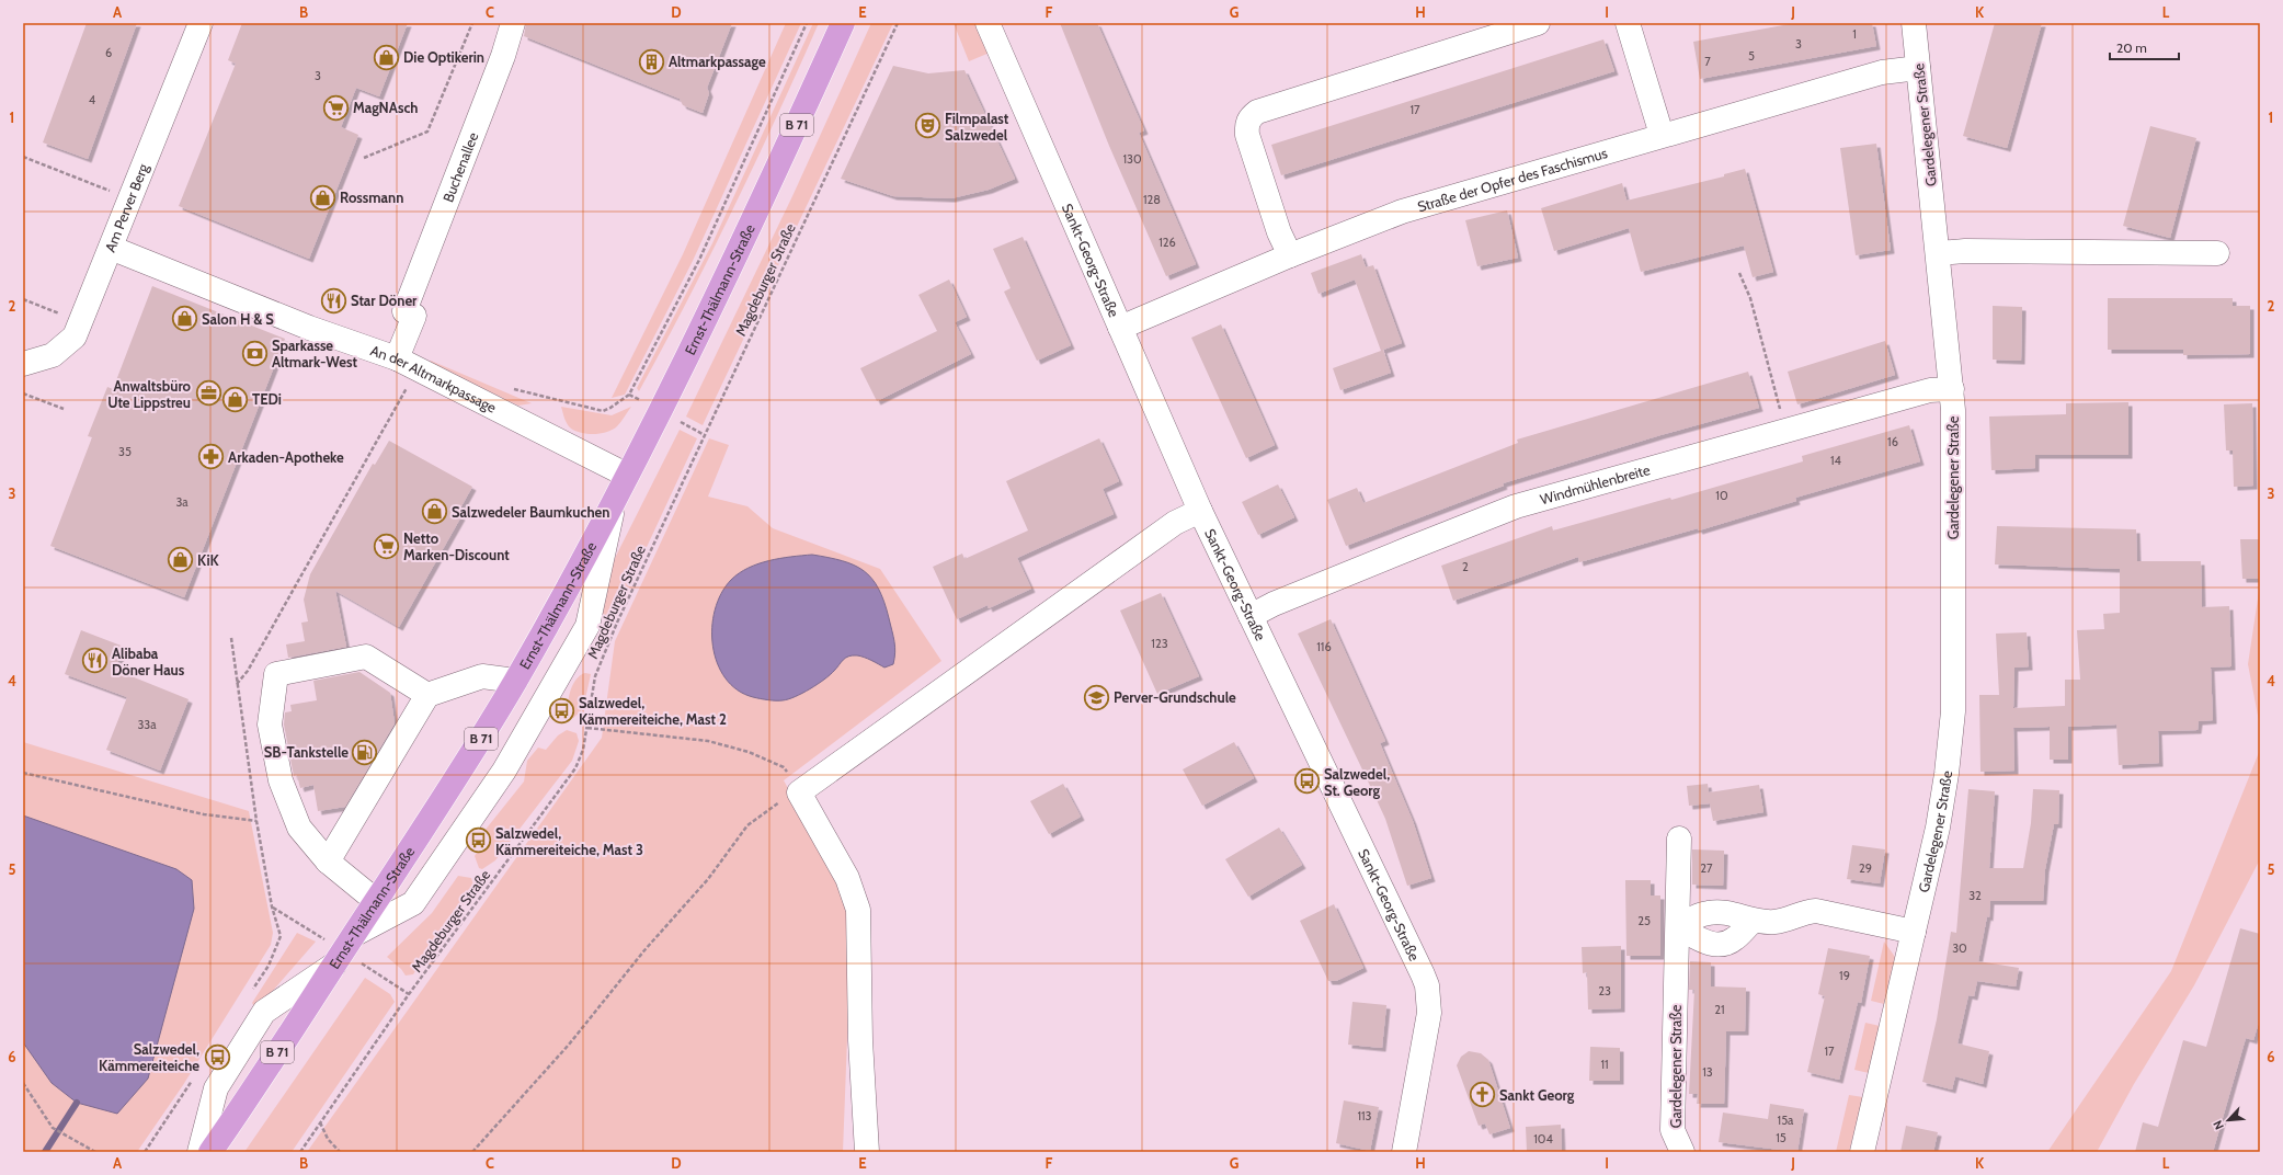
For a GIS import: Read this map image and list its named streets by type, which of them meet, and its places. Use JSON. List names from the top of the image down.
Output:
{
  "streets": {
    "main road": ["B 71", "Ernst-Thälmann-Straße"],
    "street": [
      "Gardelegener Straße",
      "Buchenallee",
      "Straße der Opfer des Faschismus",
      "Am Perver Berg",
      "Sankt-Georg-Straße",
      "An der Altmarkpassage",
      "Windmühlenbreite"
    ],
    "path": ["Magdeburger Straße"]
  },
  "crossings": [
    ["Gardelegener Straße", "Straße der Opfer des Faschismus"],
    ["Gardelegener Straße", "Windmühlenbreite"],
    ["Buchenallee", "An der Altmarkpassage"],
    ["Straße der Opfer des Faschismus", "Sankt-Georg-Straße"],
    ["Am Perver Berg", "An der Altmarkpassage"],
    ["Sankt-Georg-Straße", "Windmühlenbreite"],
    ["Ernst-Thälmann-Straße", "An der Altmarkpassage"]
  ],
  "places": {
    "shop": [
      "Die Optikerin",
      "Rossmann",
      "Salon H & S",
      "TEDi",
      "Salzwedeler Baumkuchen",
      "KiK"
    ],
    "building": ["Altmarkpassage"],
    "supermarket": ["MagNAsch", "Netto Marken-Discount"],
    "theatre": ["Filmpalast Salzwedel"],
    "restaurant": ["Star Döner", "Alibaba Döner Haus"],
    "bank": ["Sparkasse Altmark-West"],
    "office": ["Anwaltsbüro Ute Lippstreu"],
    "pharmacy": ["Arkaden-Apotheke"],
    "school or university": ["Perver-Grundschule"],
    "bus stop": [
      "Salzwedel, Kämmereiteiche, Mast 2",
      "Salzwedel, St. Georg",
      "Salzwedel, Kämmereiteiche, Mast 3",
      "Salzwedel, Kämmereiteiche"
    ],
    "fuel station": ["SB-Tankstelle"],
    "church": ["Sankt Georg"]
  },
  "house_numbers": [
    "1",
    "3",
    "6",
    "5",
    "7",
    "3",
    "4",
    "17",
    "130",
    "128",
    "126",
    "16",
    "35",
    "14",
    "10",
    "3a",
    "2",
    "123",
    "116",
    "33a",
    "27",
    "29",
    "32",
    "25",
    "30",
    "19",
    "23",
    "21",
    "17",
    "11",
    "13",
    "113",
    "15a",
    "15",
    "104"
  ],
  "scale_bar": "20 m",
  "north": "bottom left",
  "grid": {
    "columns": [
      "A",
      "B",
      "C",
      "D",
      "E",
      "F",
      "G",
      "H",
      "I",
      "J",
      "K",
      "L"
    ],
    "rows": [
      "1",
      "2",
      "3",
      "4",
      "5",
      "6"
    ]
  }
}
